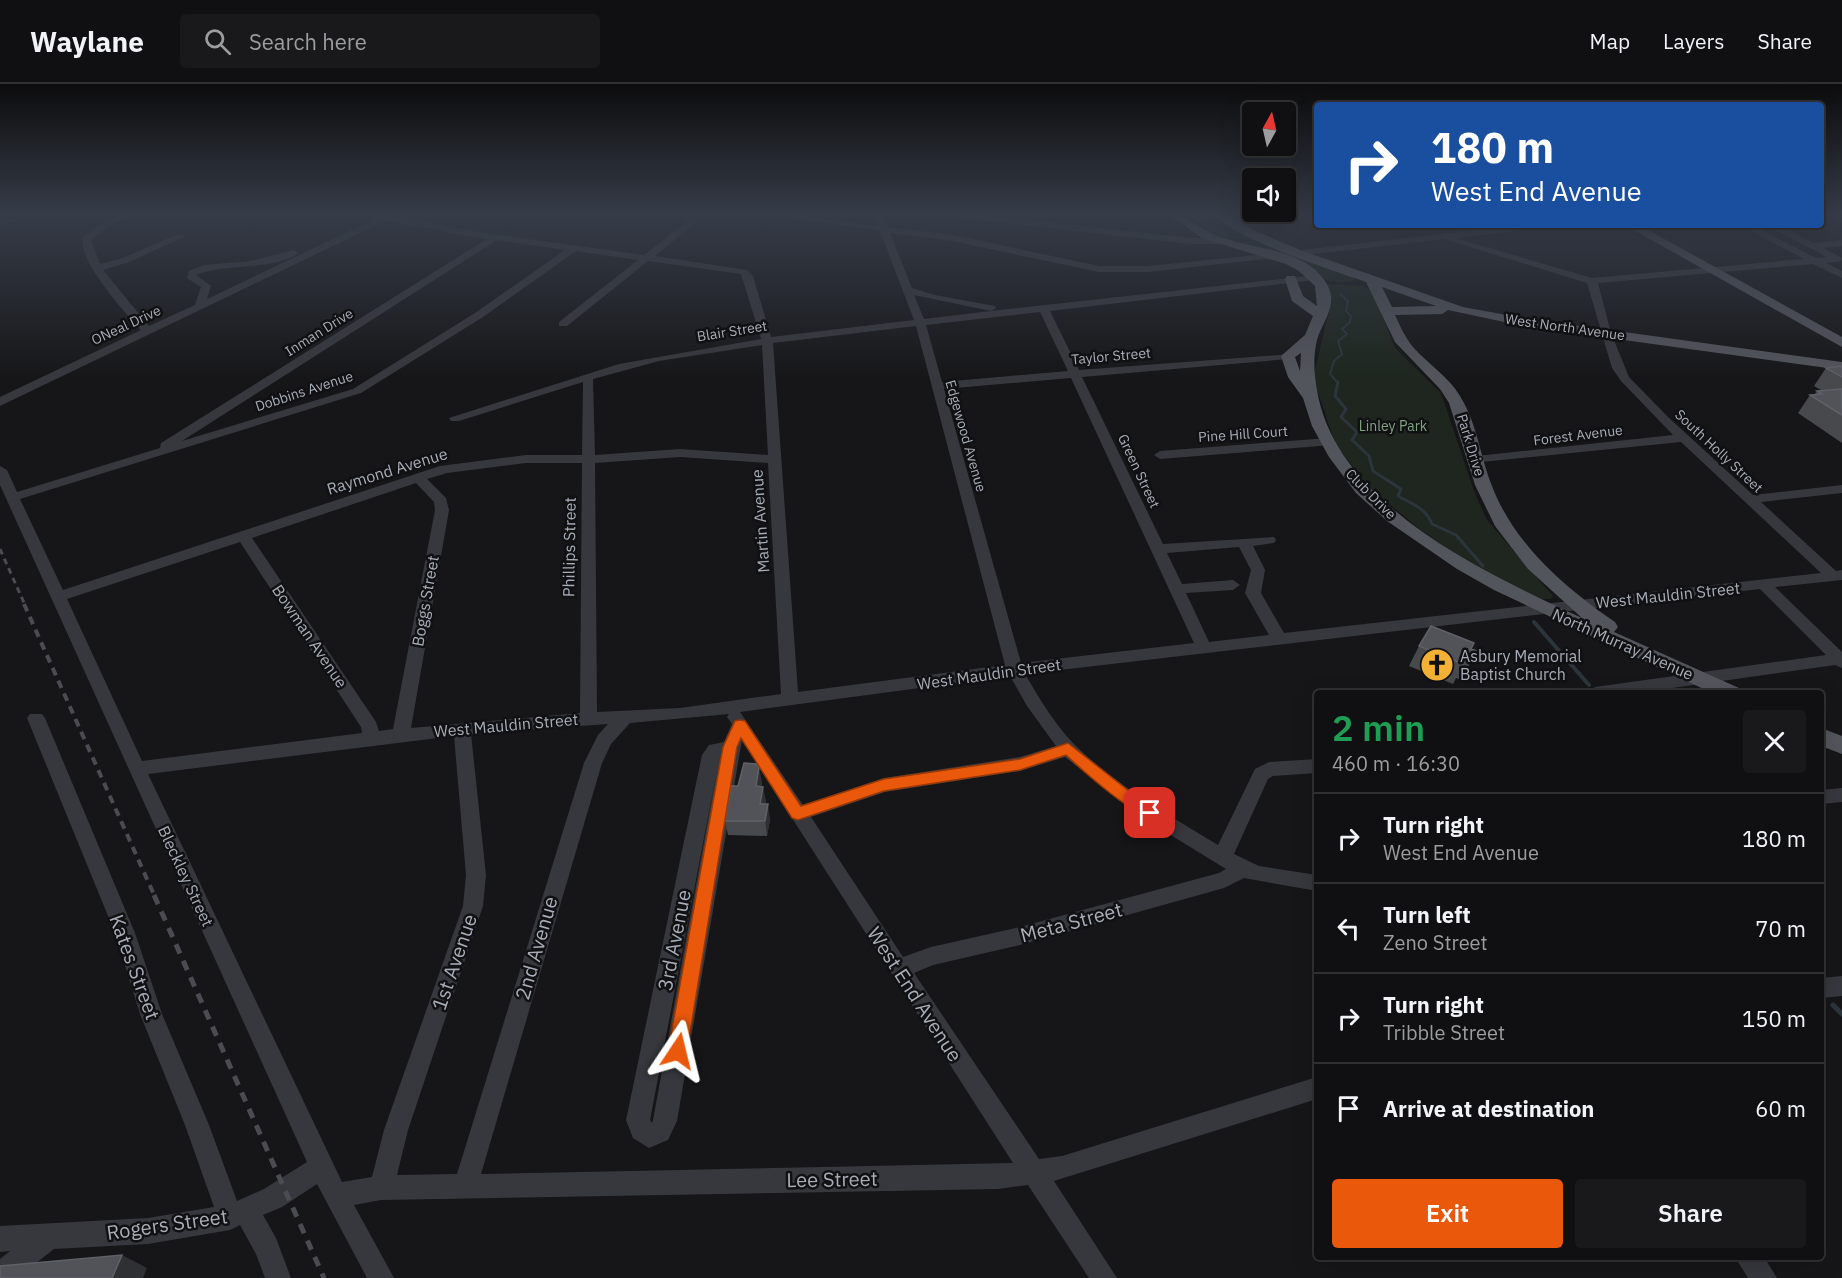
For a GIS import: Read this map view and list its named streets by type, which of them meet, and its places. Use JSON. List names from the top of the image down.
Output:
{
  "streets": {
    "main road": [
      "West North Avenue",
      "Park Drive",
      "Club Drive",
      "North Murray Avenue"
    ],
    "street": [
      "ONeal Drive",
      "Blair Street",
      "Inman Drive",
      "Taylor Street",
      "Dobbins Avenue",
      "Pine Hill Court",
      "Forest Avenue",
      "Edgewood Avenue",
      "South Holly Street",
      "Raymond Avenue",
      "Green Street",
      "Martin Avenue",
      "Phillips Street",
      "West Mauldin Street",
      "Boggs Street",
      "Bowman Avenue",
      "Bleckley Street",
      "Meta Street",
      "3rd Avenue",
      "2nd Avenue",
      "1st Avenue",
      "Kates Street",
      "West End Avenue",
      "Lee Street",
      "Rogers Street"
    ]
  },
  "crossings": [
    ["West North Avenue", "Park Drive"],
    ["West North Avenue", "South Holly Street"],
    ["Blair Street", "Edgewood Avenue"],
    ["Blair Street", "Green Street"],
    ["Blair Street", "Martin Avenue"],
    ["Blair Street", "Phillips Street"],
    ["Inman Drive", "Dobbins Avenue"],
    ["Taylor Street", "Edgewood Avenue"],
    ["Taylor Street", "Green Street"],
    ["Dobbins Avenue", "Bleckley Street"],
    ["Pine Hill Court", "Club Drive"],
    ["Forest Avenue", "Park Drive"],
    ["Forest Avenue", "South Holly Street"],
    ["Edgewood Avenue", "West Mauldin Street"],
    ["Edgewood Avenue", "Meta Street"],
    ["Park Drive", "West Mauldin Street"],
    ["Park Drive", "North Murray Avenue"],
    ["South Holly Street", "West Mauldin Street"],
    ["Raymond Avenue", "Martin Avenue"],
    ["Raymond Avenue", "Phillips Street"],
    ["Raymond Avenue", "Boggs Street"],
    ["Raymond Avenue", "Bowman Avenue"],
    ["Raymond Avenue", "Bleckley Street"],
    ["Green Street", "West Mauldin Street"],
    ["Club Drive", "West Mauldin Street"],
    ["Club Drive", "North Murray Avenue"],
    ["Martin Avenue", "West Mauldin Street"],
    ["Phillips Street", "West Mauldin Street"],
    ["West Mauldin Street", "Boggs Street"],
    ["West Mauldin Street", "Bowman Avenue"],
    ["West Mauldin Street", "North Murray Avenue"],
    ["West Mauldin Street", "Bleckley Street"],
    ["West Mauldin Street", "3rd Avenue"],
    ["West Mauldin Street", "2nd Avenue"],
    ["West Mauldin Street", "1st Avenue"],
    ["West Mauldin Street", "West End Avenue"],
    ["Bleckley Street", "Lee Street"],
    ["Bleckley Street", "Rogers Street"],
    ["Meta Street", "West End Avenue"],
    ["3rd Avenue", "West End Avenue"],
    ["2nd Avenue", "Lee Street"],
    ["1st Avenue", "Lee Street"],
    ["Kates Street", "Rogers Street"],
    ["West End Avenue", "Lee Street"]
  ],
  "parks": ["Linley Park"],
  "places": {
    "church": ["Asbury Memorial Baptist Church"]
  },
  "north": "top",
  "page": {
    "header": "Waylane",
    "search": "Search here",
    "nav": ["Map", "Layers", "Share"],
    "turn": ["180 m", "West End Avenue"],
    "heading": ["2 min", "460 m · 16:30"],
    "list": [
      {
        "name": "Turn right",
        "note": "West End Avenue",
        "value": "180 m"
      },
      {
        "name": "Turn left",
        "note": "Zeno Street",
        "value": "70 m"
      },
      {
        "name": "Turn right",
        "note": "Tribble Street",
        "value": "150 m"
      },
      {
        "name": "Arrive at destination",
        "value": "60 m"
      }
    ],
    "buttons": ["Exit", "Share"]
  }
}
